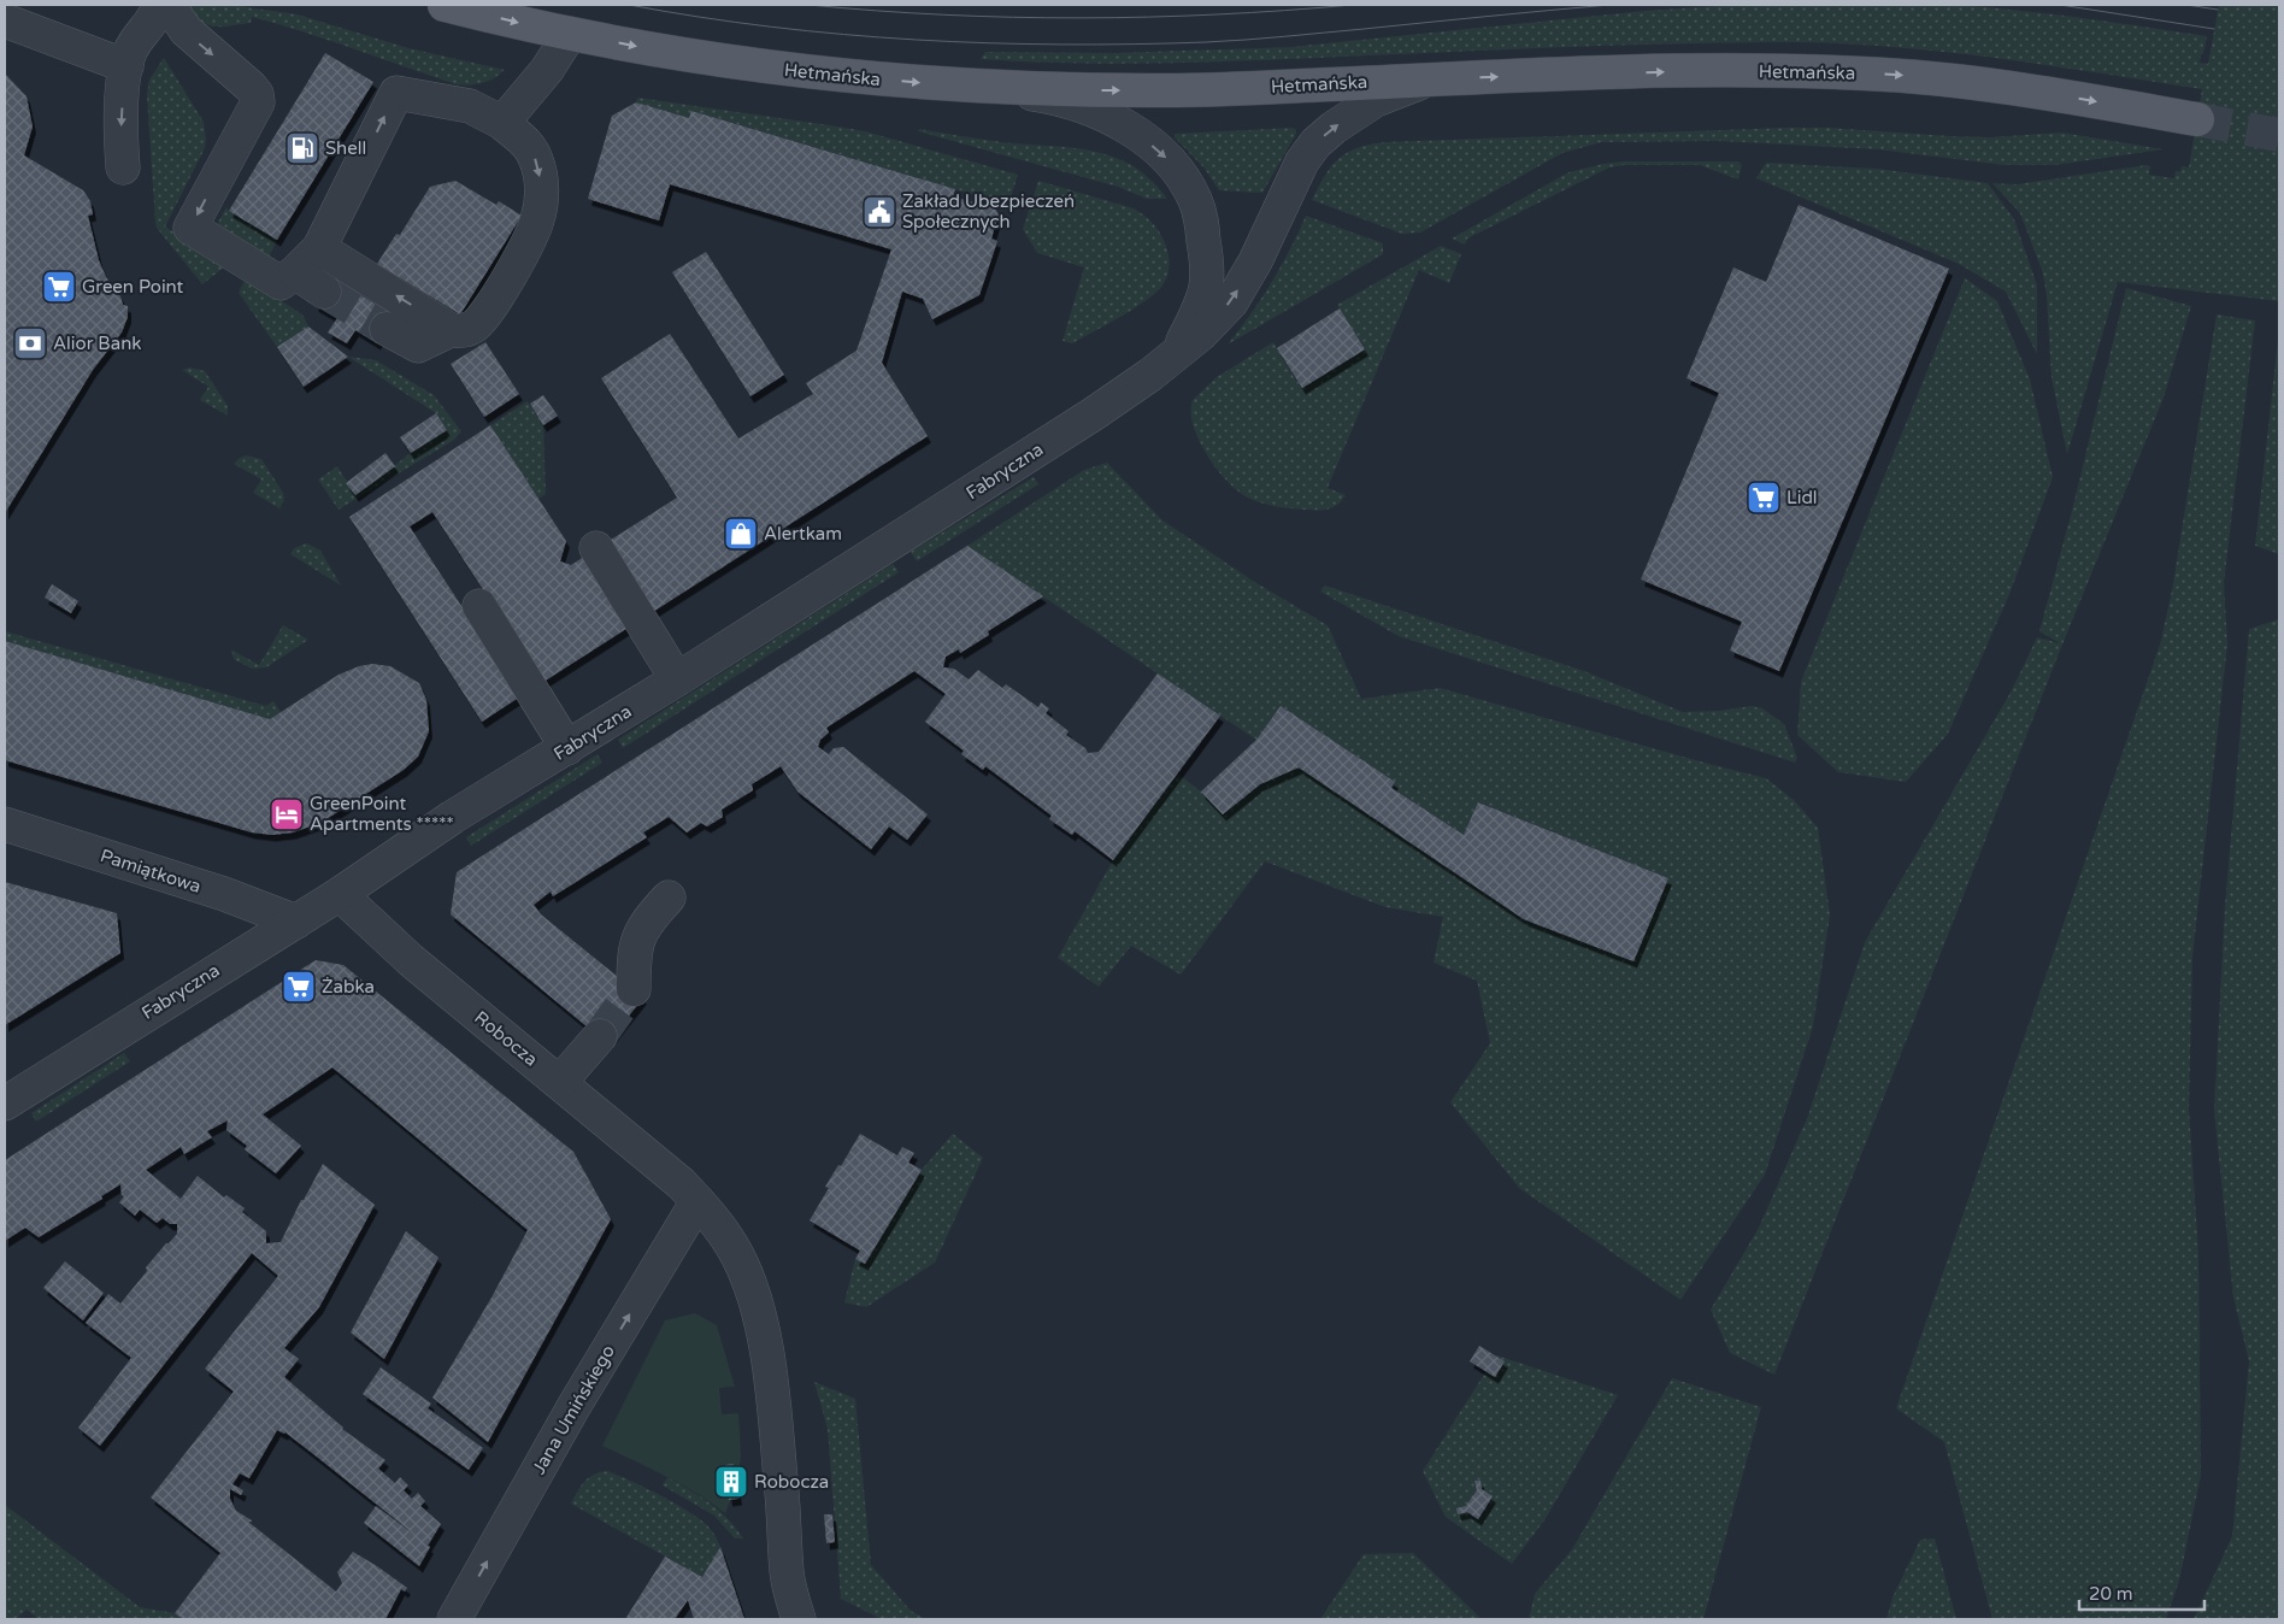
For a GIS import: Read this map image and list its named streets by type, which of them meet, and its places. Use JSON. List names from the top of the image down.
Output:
{
  "streets": {
    "main road": ["Hetmańska"],
    "street": [
      "Fabryczna",
      "Pamiątkowa",
      "Robocza",
      "Jana Umińskiego"
    ]
  },
  "crossings": [
    ["Hetmańska", "Fabryczna"],
    ["Fabryczna", "Pamiątkowa"],
    ["Fabryczna", "Robocza"],
    ["Robocza", "Jana Umińskiego"]
  ],
  "one_way": ["Hetmańska", "Jana Umińskiego"],
  "places": {
    "fuel station": ["Shell"],
    "public building": ["Zakład Ubezpieczeń Społecznych"],
    "supermarket": ["Green Point", "Lidl", "Żabka"],
    "bank": ["Alior Bank"],
    "shop": ["Alertkam"],
    "hotel": ["GreenPoint Apartments *****"],
    "building": ["Robocza"]
  },
  "scale_bar": "20 m"
}
